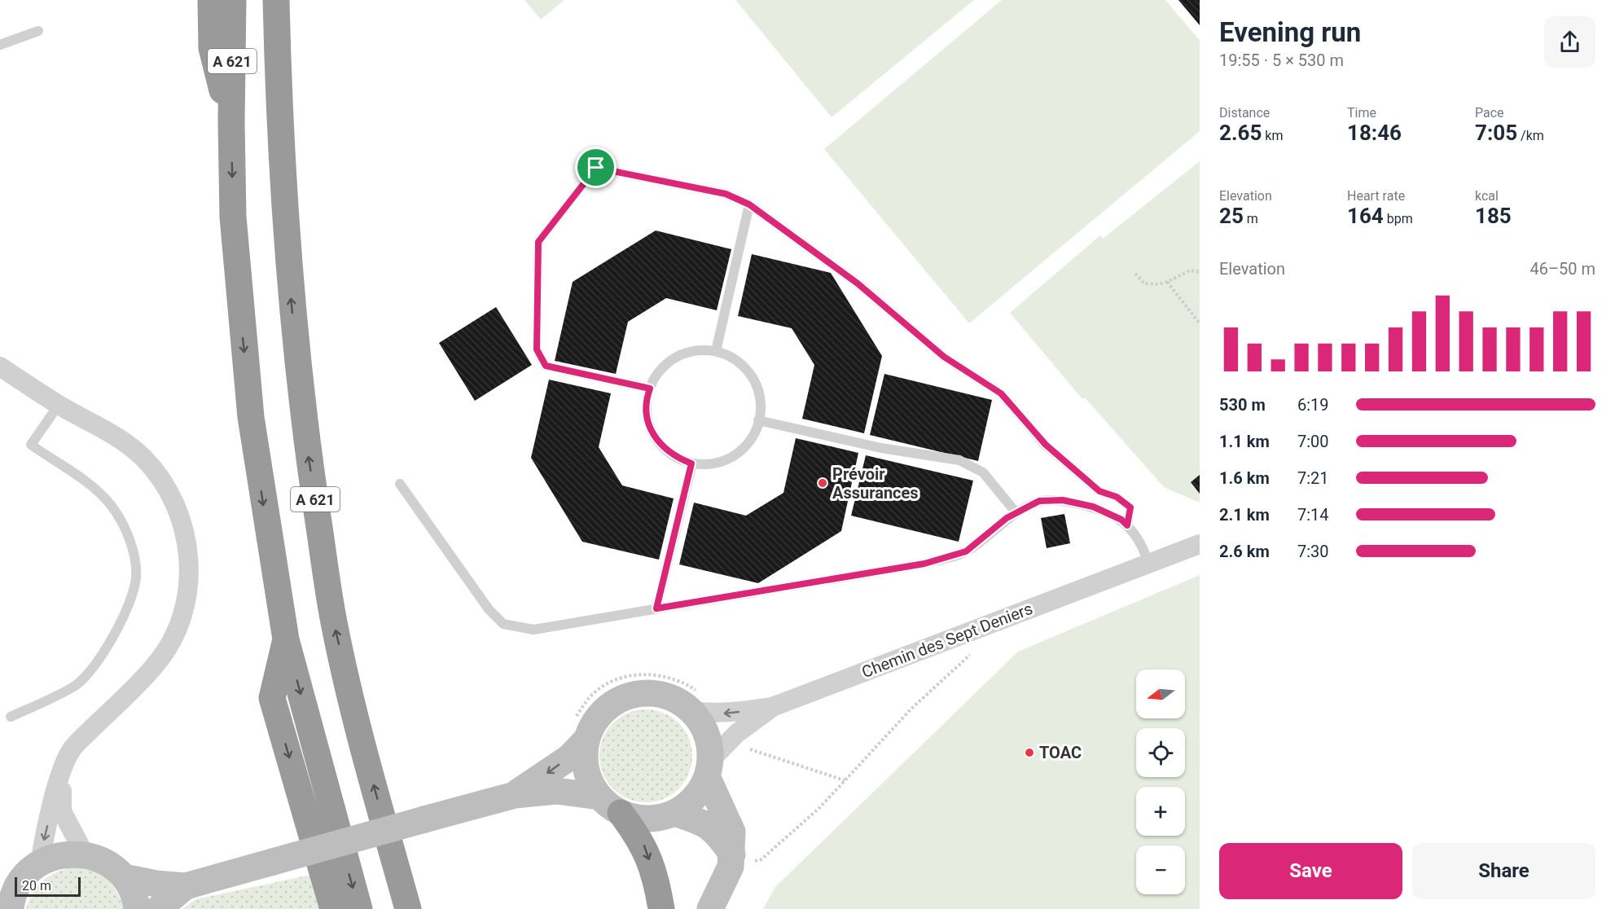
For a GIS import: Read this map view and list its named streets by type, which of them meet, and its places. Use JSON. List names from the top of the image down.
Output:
{
  "streets": {
    "highway": ["A 621"],
    "street": ["Chemin des Sept Deniers"]
  },
  "places": ["Prévoir Assurances", "TOAC"],
  "scale_bar": "20 m",
  "north": "left",
  "page": {
    "heading": ["Evening run", "19:55 · 5 × 530 m"],
    "stats": [
      ["Distance", "2.65 km"],
      ["Time", "18:46"],
      ["Pace", "7:05 /km"],
      ["Elevation", "25 m"],
      ["Heart rate", "164 bpm"],
      ["kcal", "185"]
    ],
    "chart": ["Elevation", "46–50 m"],
    "list": [
      {
        "name": "530 m",
        "note": "6:19"
      },
      {
        "name": "1.1 km",
        "note": "7:00"
      },
      {
        "name": "1.6 km",
        "note": "7:21"
      },
      {
        "name": "2.1 km",
        "note": "7:14"
      },
      {
        "name": "2.6 km",
        "note": "7:30"
      }
    ],
    "map_buttons": ["+", "−"],
    "buttons": ["Save", "Share"],
    "scale": "20 m"
  }
}
